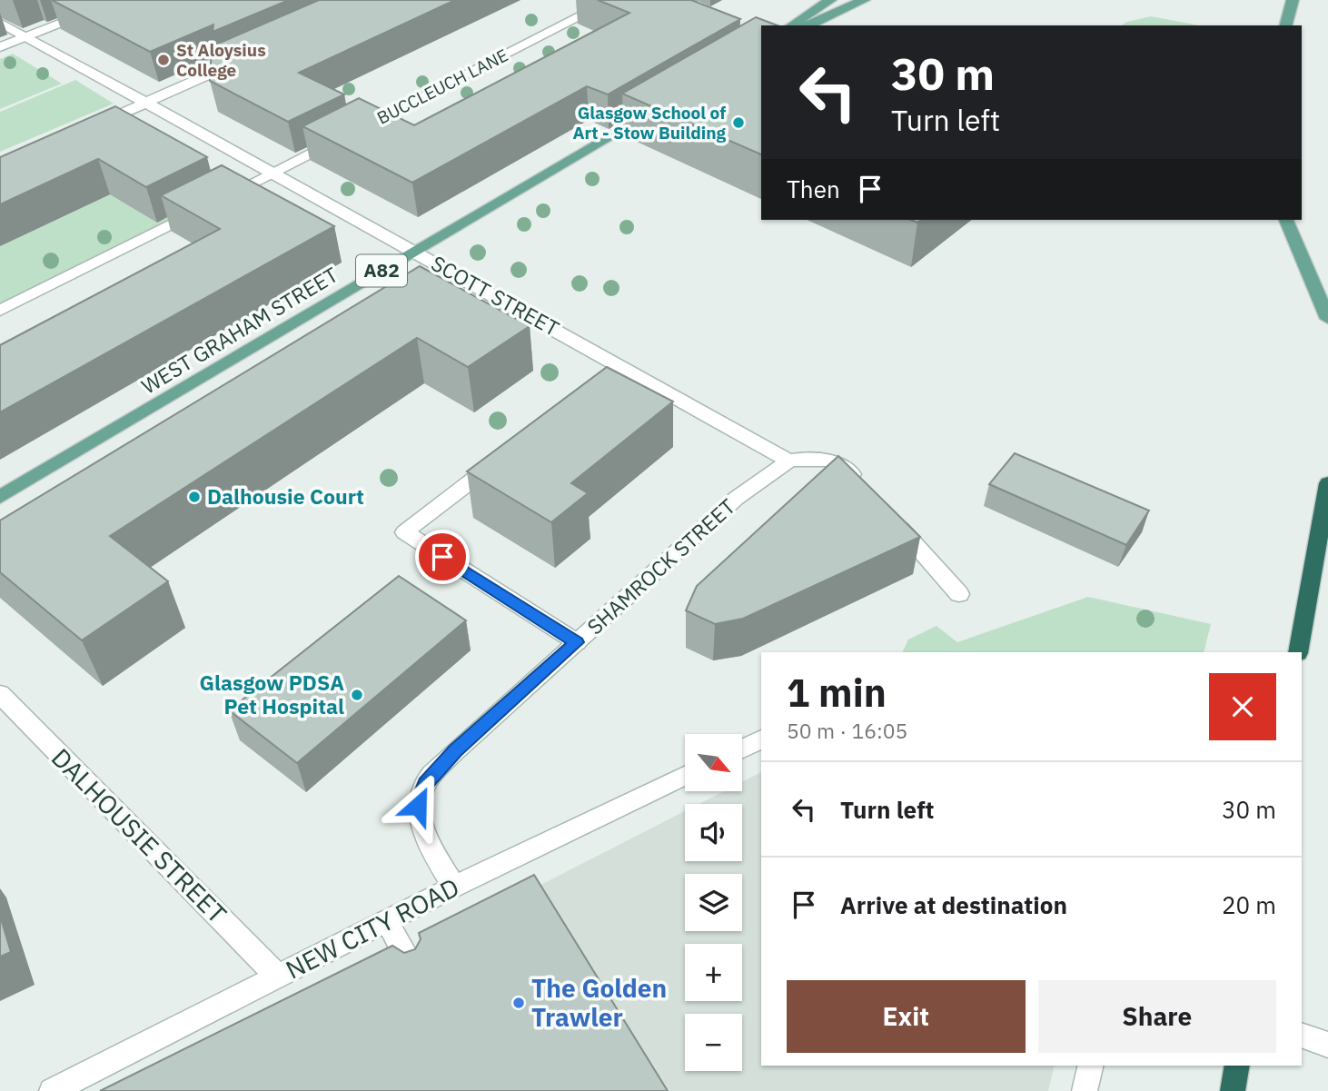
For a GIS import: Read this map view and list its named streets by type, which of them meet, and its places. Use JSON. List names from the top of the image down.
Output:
{
  "streets": {
    "main road": ["A82", "WEST GRAHAM STREET"],
    "street": [
      "BUCCLEUCH LANE",
      "SCOTT STREET",
      "SHAMROCK STREET",
      "DALHOUSIE STREET",
      "NEW CITY ROAD"
    ]
  },
  "crossings": [
    ["BUCCLEUCH LANE", "SCOTT STREET"],
    ["SCOTT STREET", "WEST GRAHAM STREET"],
    ["SCOTT STREET", "SHAMROCK STREET"],
    ["SHAMROCK STREET", "NEW CITY ROAD"],
    ["DALHOUSIE STREET", "NEW CITY ROAD"]
  ],
  "places": [
    "St Aloysius College",
    "Glasgow School of Art - Stow Building",
    "Dalhousie Court",
    "Glasgow PDSA Pet Hospital",
    "The Golden Trawler"
  ],
  "north": "bottom right",
  "page": {
    "turn": ["30 m", "Turn left"],
    "then": "Then",
    "heading": ["1 min", "50 m · 16:05"],
    "map_buttons": ["+", "−"],
    "list": [
      {
        "name": "Turn left",
        "value": "30 m"
      },
      {
        "name": "Arrive at destination",
        "value": "20 m"
      }
    ],
    "buttons": ["Exit", "Share"]
  }
}
